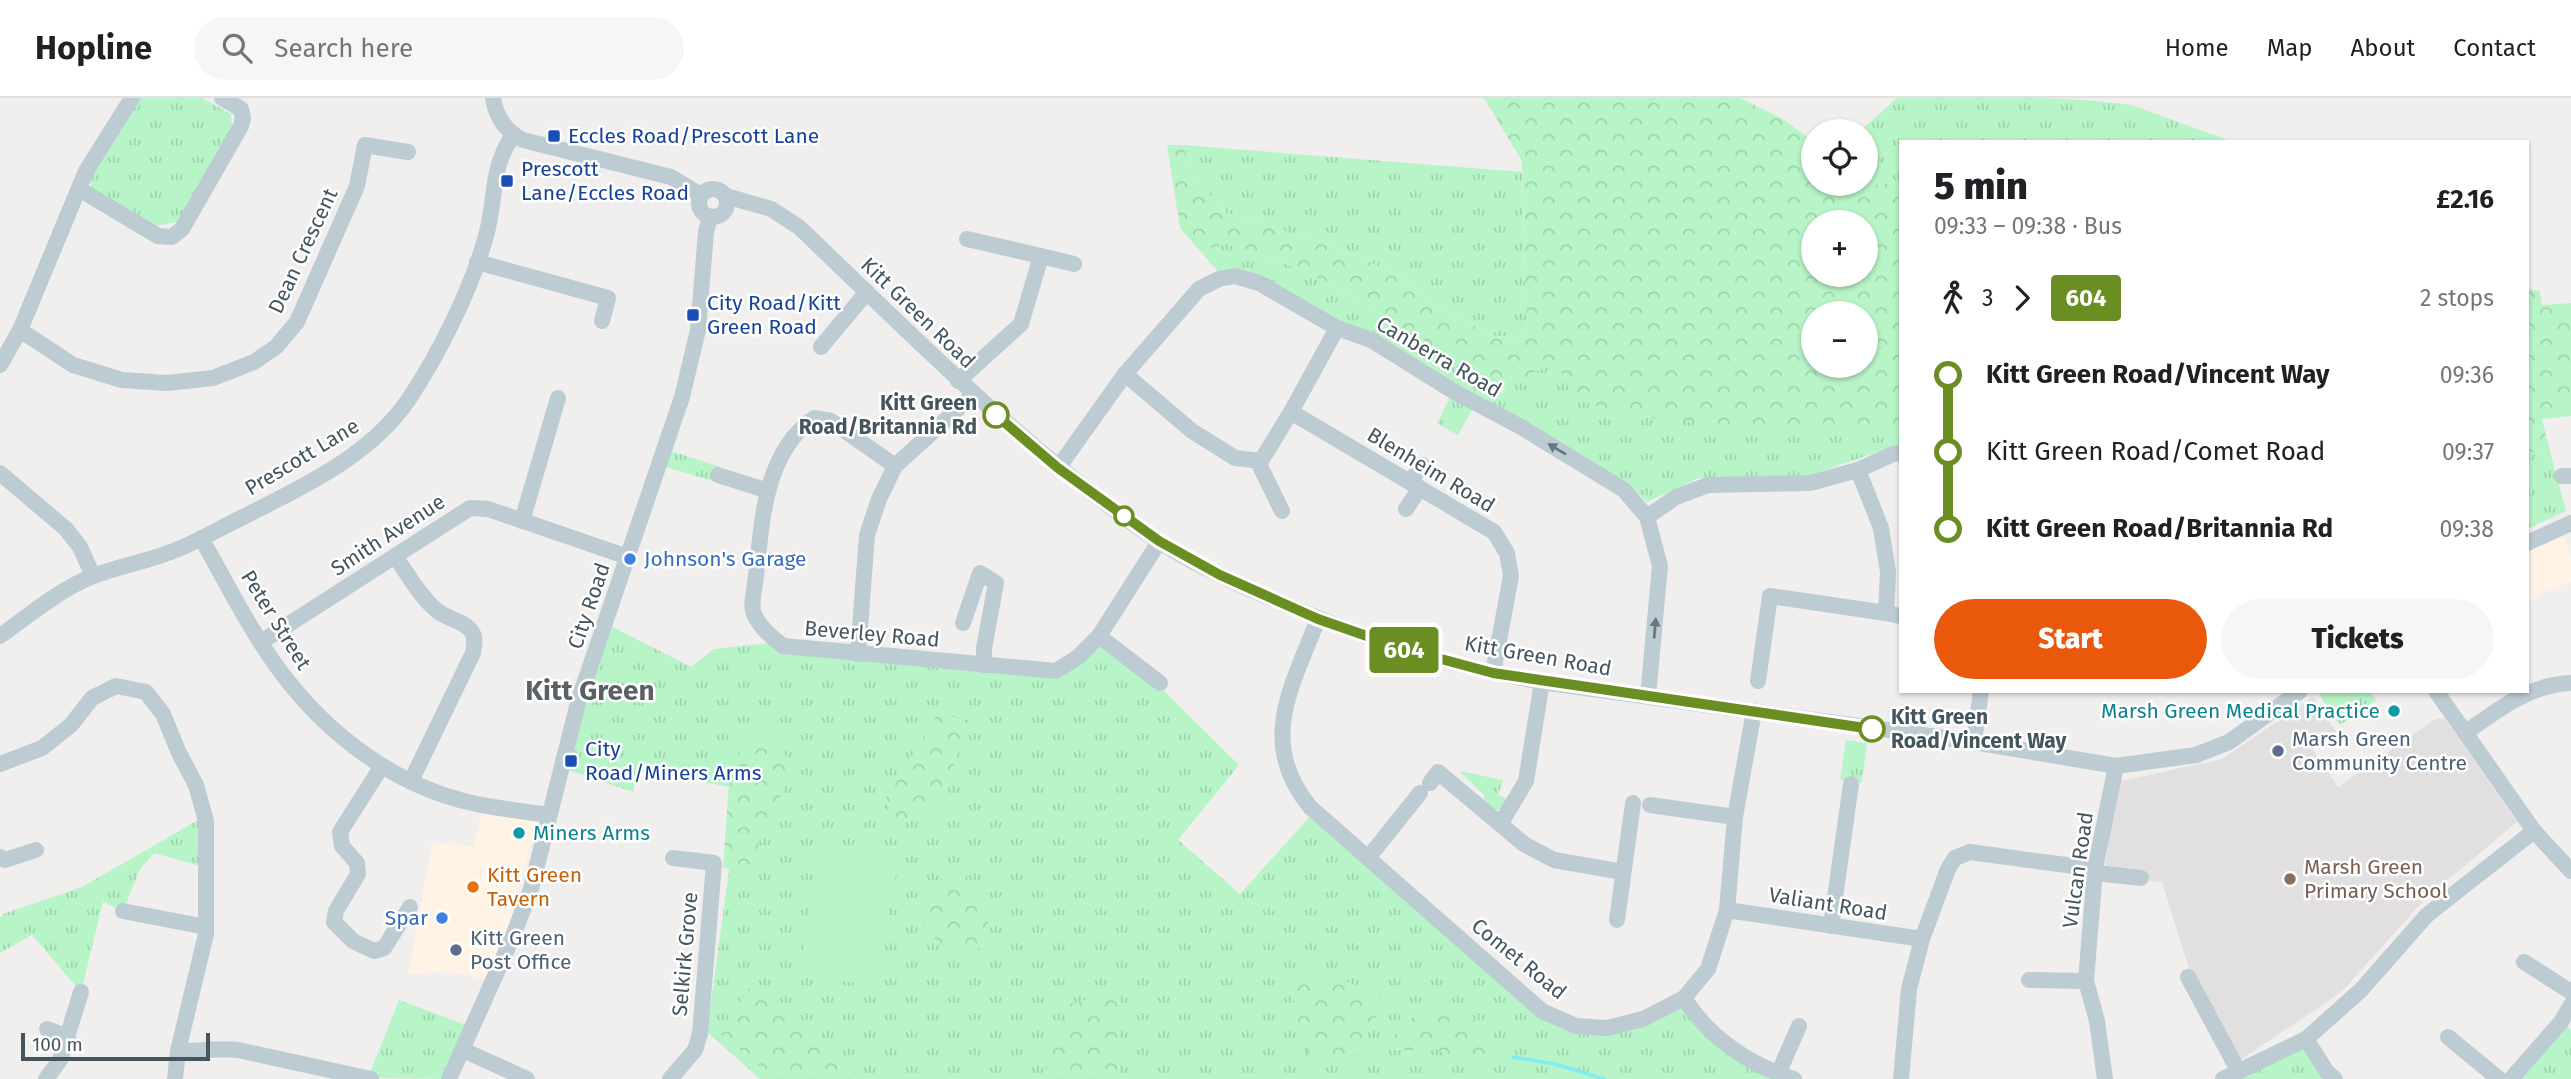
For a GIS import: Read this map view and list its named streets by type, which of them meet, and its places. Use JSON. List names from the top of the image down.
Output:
{
  "streets": {
    "street": [
      "Dean Crescent",
      "Kitt Green Road",
      "Canberra Road",
      "Prescott Lane",
      "Blenheim Road",
      "Smith Avenue",
      "City Road",
      "Peter Street",
      "Beverley Road",
      "Vulcan Road",
      "Valiant Road",
      "Selkirk Grove",
      "Comet Road"
    ]
  },
  "crossings": [
    ["Kitt Green Road", "Canberra Road"],
    ["Kitt Green Road", "Blenheim Road"],
    ["Kitt Green Road", "City Road"],
    ["Kitt Green Road", "Beverley Road"],
    ["Kitt Green Road", "Vulcan Road"],
    ["Kitt Green Road", "Comet Road"],
    ["Prescott Lane", "Peter Street"],
    ["Smith Avenue", "City Road"],
    ["Smith Avenue", "Peter Street"],
    ["City Road", "Peter Street"],
    ["Valiant Road", "Comet Road"]
  ],
  "one_way": ["Canberra Road"],
  "districts": ["Kitt Green"],
  "places": {
    "transit": [
      "Eccles Road/Prescott Lane",
      "Prescott Lane/Eccles Road",
      "City Road/Kitt Green Road",
      "City Road/Miners Arms"
    ],
    "other": [
      "Kitt Green Road/Britannia Rd",
      "Johnson's Garage",
      "Marsh Green Medical Practice",
      "Kitt Green Road/Vincent Way",
      "Marsh Green Community Centre",
      "Miners Arms",
      "Marsh Green Primary School",
      "Kitt Green Tavern",
      "Spar",
      "Kitt Green Post Office"
    ]
  },
  "lines": ["bus line 604"],
  "scale_bar": "100 m",
  "page": {
    "header": "Hopline",
    "search": "Search here",
    "nav": [
      "Home",
      "Map",
      "About",
      "Contact"
    ],
    "on_map": "604",
    "map_buttons": ["+", "−"],
    "heading": ["5 min", "09:33 – 09:38 · Bus", "£2.16"],
    "legs": ["3", "604", "2 stops"],
    "list": [
      {
        "name": "Kitt Green Road/Vincent Way",
        "value": "09:36"
      },
      {
        "name": "Kitt Green Road/Comet Road",
        "value": "09:37"
      },
      {
        "name": "Kitt Green Road/Britannia Rd",
        "value": "09:38"
      }
    ],
    "buttons": ["Start", "Tickets"],
    "scale": "100 m"
  }
}
